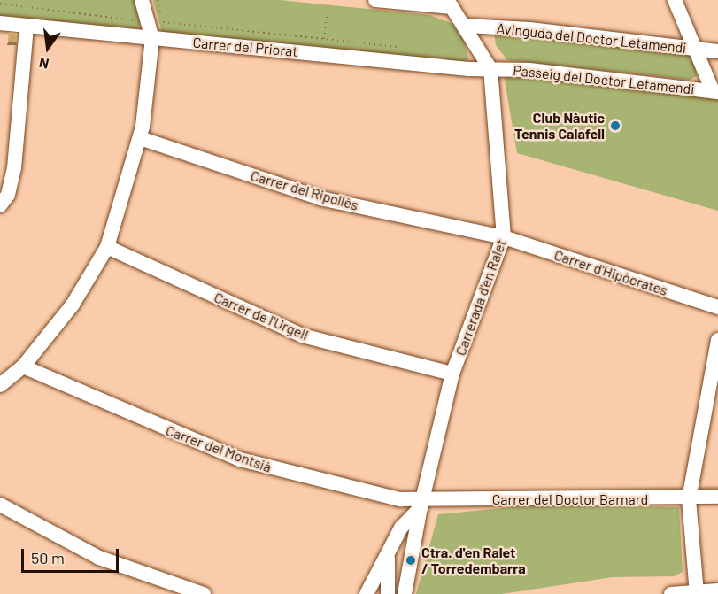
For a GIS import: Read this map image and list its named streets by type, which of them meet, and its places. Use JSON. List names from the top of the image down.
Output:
{
  "streets": {
    "street": [
      "Avinguda del Doctor Letamendi",
      "Carrer del Priorat",
      "Passeig del Doctor Letamendi",
      "Carrer del Ripollès",
      "Carrer d'Hipòcrates",
      "Carrerada d'en Ralet",
      "Carrer de l'Urgell",
      "Carrer del Montsià",
      "Carrer del Doctor Barnard"
    ]
  },
  "crossings": [
    ["Avinguda del Doctor Letamendi", "Carrerada d'en Ralet"],
    ["Carrer del Priorat", "Passeig del Doctor Letamendi"],
    ["Carrer del Priorat", "Carrerada d'en Ralet"],
    ["Passeig del Doctor Letamendi", "Carrerada d'en Ralet"],
    ["Carrer del Ripollès", "Carrer d'Hipòcrates"],
    ["Carrer del Ripollès", "Carrerada d'en Ralet"],
    ["Carrer d'Hipòcrates", "Carrerada d'en Ralet"],
    ["Carrerada d'en Ralet", "Carrer de l'Urgell"],
    ["Carrerada d'en Ralet", "Carrer del Montsià"],
    ["Carrerada d'en Ralet", "Carrer del Doctor Barnard"],
    ["Carrer del Montsià", "Carrer del Doctor Barnard"]
  ],
  "places": ["Club Nàutic Tennis Calafell", "Ctra. d'en Ralet / Torredembarra"],
  "scale_bar": "50 m",
  "north": "bottom"
}
